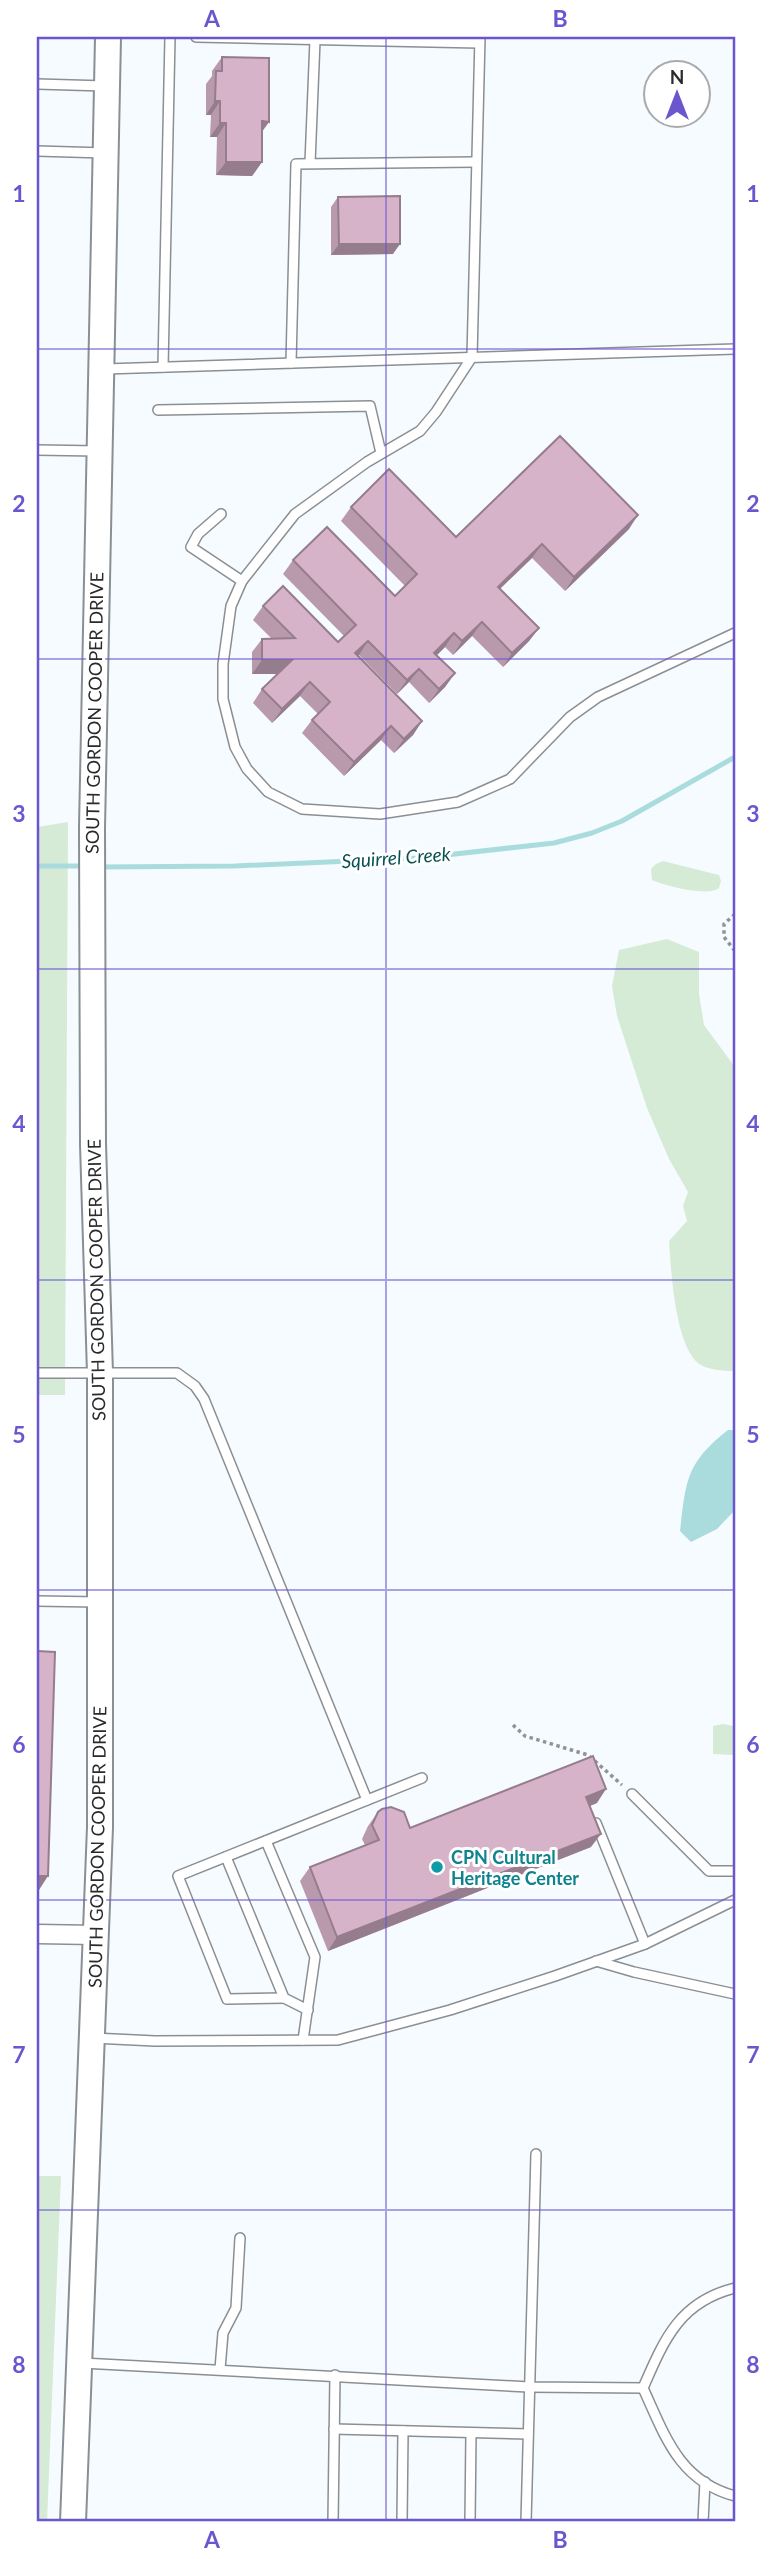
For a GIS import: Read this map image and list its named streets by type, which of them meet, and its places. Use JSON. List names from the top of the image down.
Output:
{
  "streets": {
    "main road": ["SOUTH GORDON COOPER DRIVE"]
  },
  "water": ["Squirrel Creek"],
  "places": ["CPN Cultural Heritage Center"],
  "north": "top",
  "grid": {
    "columns": ["A", "B"],
    "rows": [
      "1",
      "2",
      "3",
      "4",
      "5",
      "6",
      "7",
      "8"
    ]
  }
}
